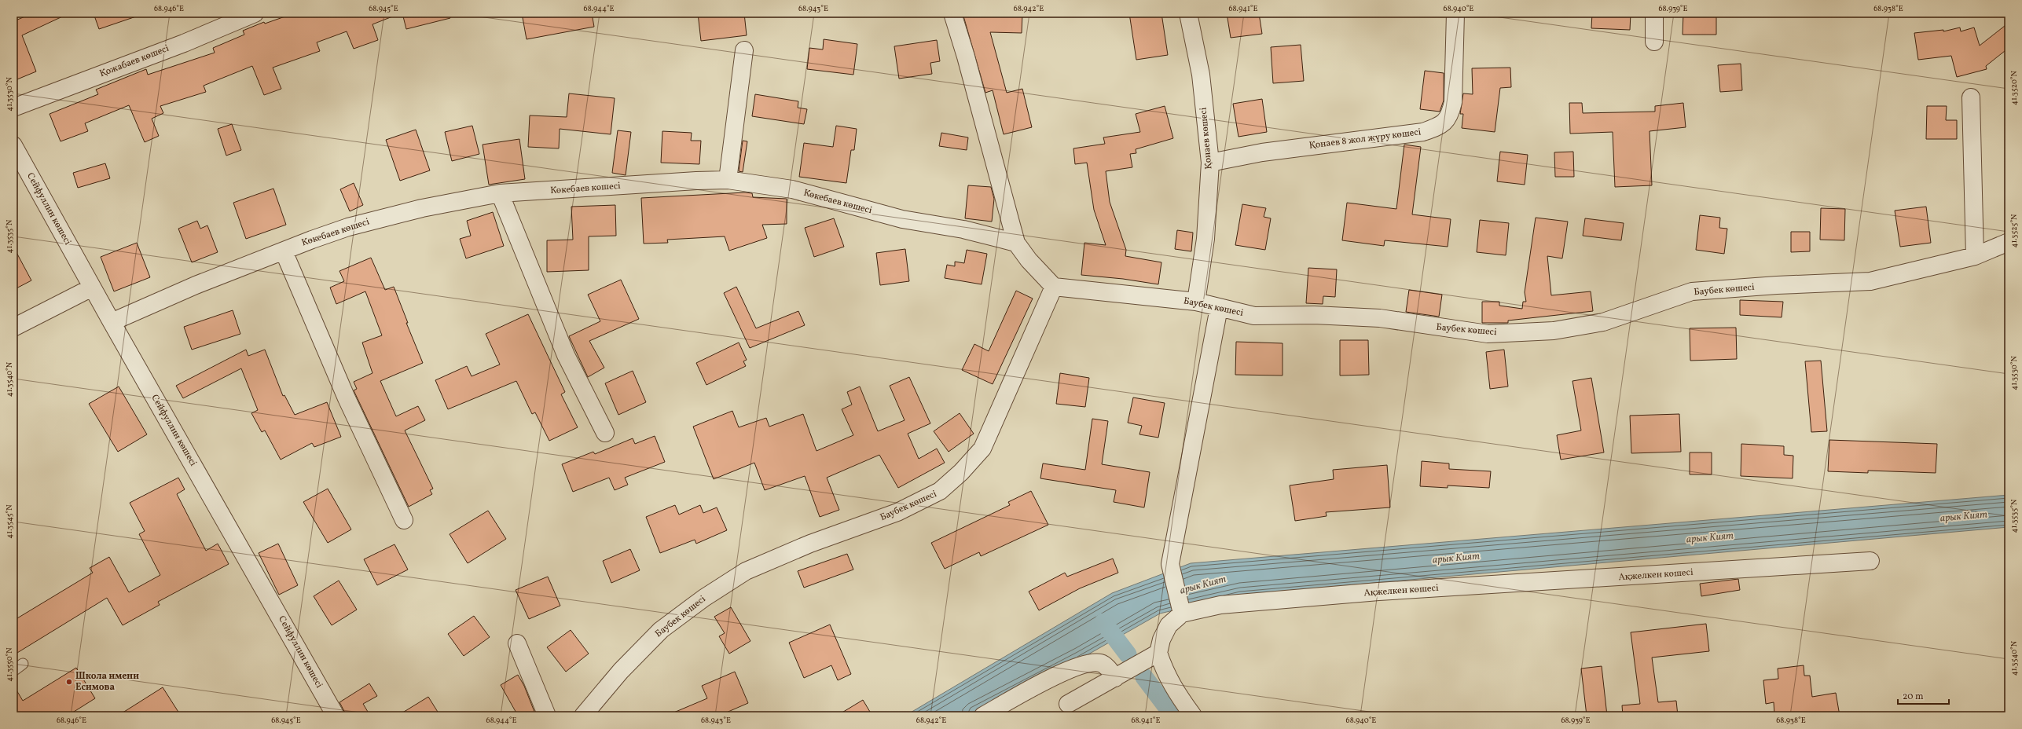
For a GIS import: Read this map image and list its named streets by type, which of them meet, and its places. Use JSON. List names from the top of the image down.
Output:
{
  "streets": {
    "street": [
      "Қожабаев көшесі",
      "Қонаев көшесі",
      "Қонаев 8 жол жүру көшесі",
      "Көкебаев көшесі",
      "Сейфуллин көшесі",
      "Баубек көшесі",
      "Ақжелкен көшесі"
    ]
  },
  "crossings": [
    ["Қонаев көшесі", "Қонаев 8 жол жүру көшесі"],
    ["Қонаев көшесі", "Баубек көшесі"],
    ["Көкебаев көшесі", "Сейфуллин көшесі"]
  ],
  "water": ["арык Кият"],
  "places": ["Школа имени Есимова"],
  "scale_bar": "20 m",
  "coordinates": [
    "68.946°E",
    "68.945°E",
    "68.944°E",
    "68.943°E",
    "68.942°E",
    "68.941°E",
    "68.940°E",
    "68.939°E",
    "68.938°E",
    "41.3520°N",
    "41.3530°N",
    "41.3525°N",
    "41.3535°N",
    "41.3540°N",
    "41.3545°N",
    "41.3550°N"
  ]
}
